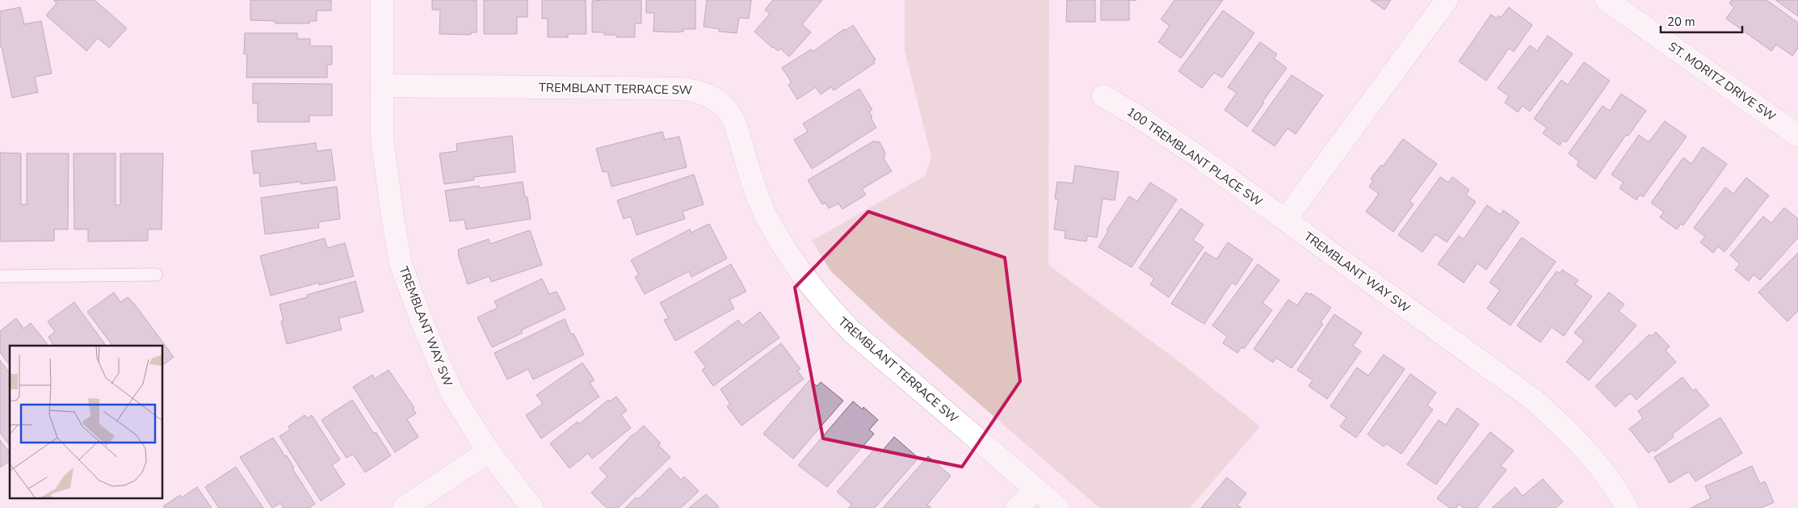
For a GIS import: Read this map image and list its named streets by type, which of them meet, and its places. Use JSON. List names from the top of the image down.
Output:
{
  "streets": {
    "street": [
      "ST. MORITZ DRIVE SW",
      "TREMBLANT TERRACE SW",
      "100 TREMBLANT PLACE SW",
      "TREMBLANT WAY SW"
    ]
  },
  "crossings": [
    ["TREMBLANT TERRACE SW", "TREMBLANT WAY SW"],
    ["100 TREMBLANT PLACE SW", "TREMBLANT WAY SW"]
  ],
  "scale_bar": "20 m"
}
